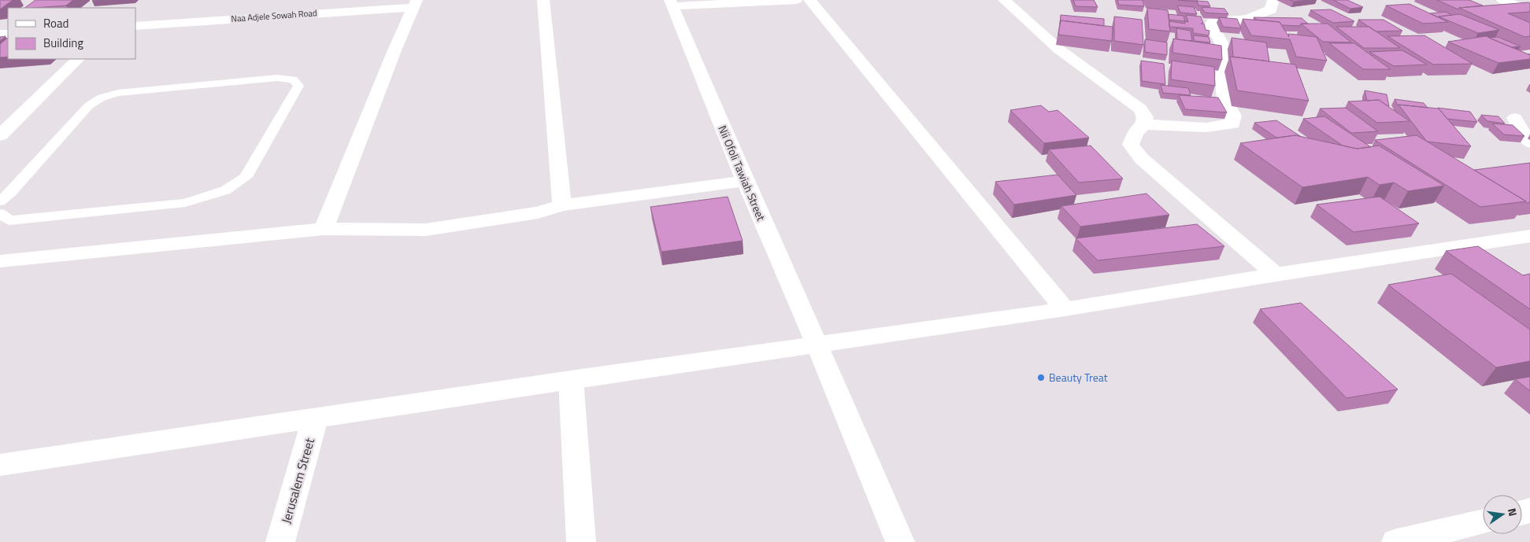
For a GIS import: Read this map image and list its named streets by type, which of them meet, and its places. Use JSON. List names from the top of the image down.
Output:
{
  "streets": {
    "street": ["Naa Adjele Sowah Road", "Nii Ofoli Tawiah Street", "Jerusalem Street"]
  },
  "places": ["Beauty Treat"],
  "legend": ["Road", "Building"],
  "north": "right"
}
